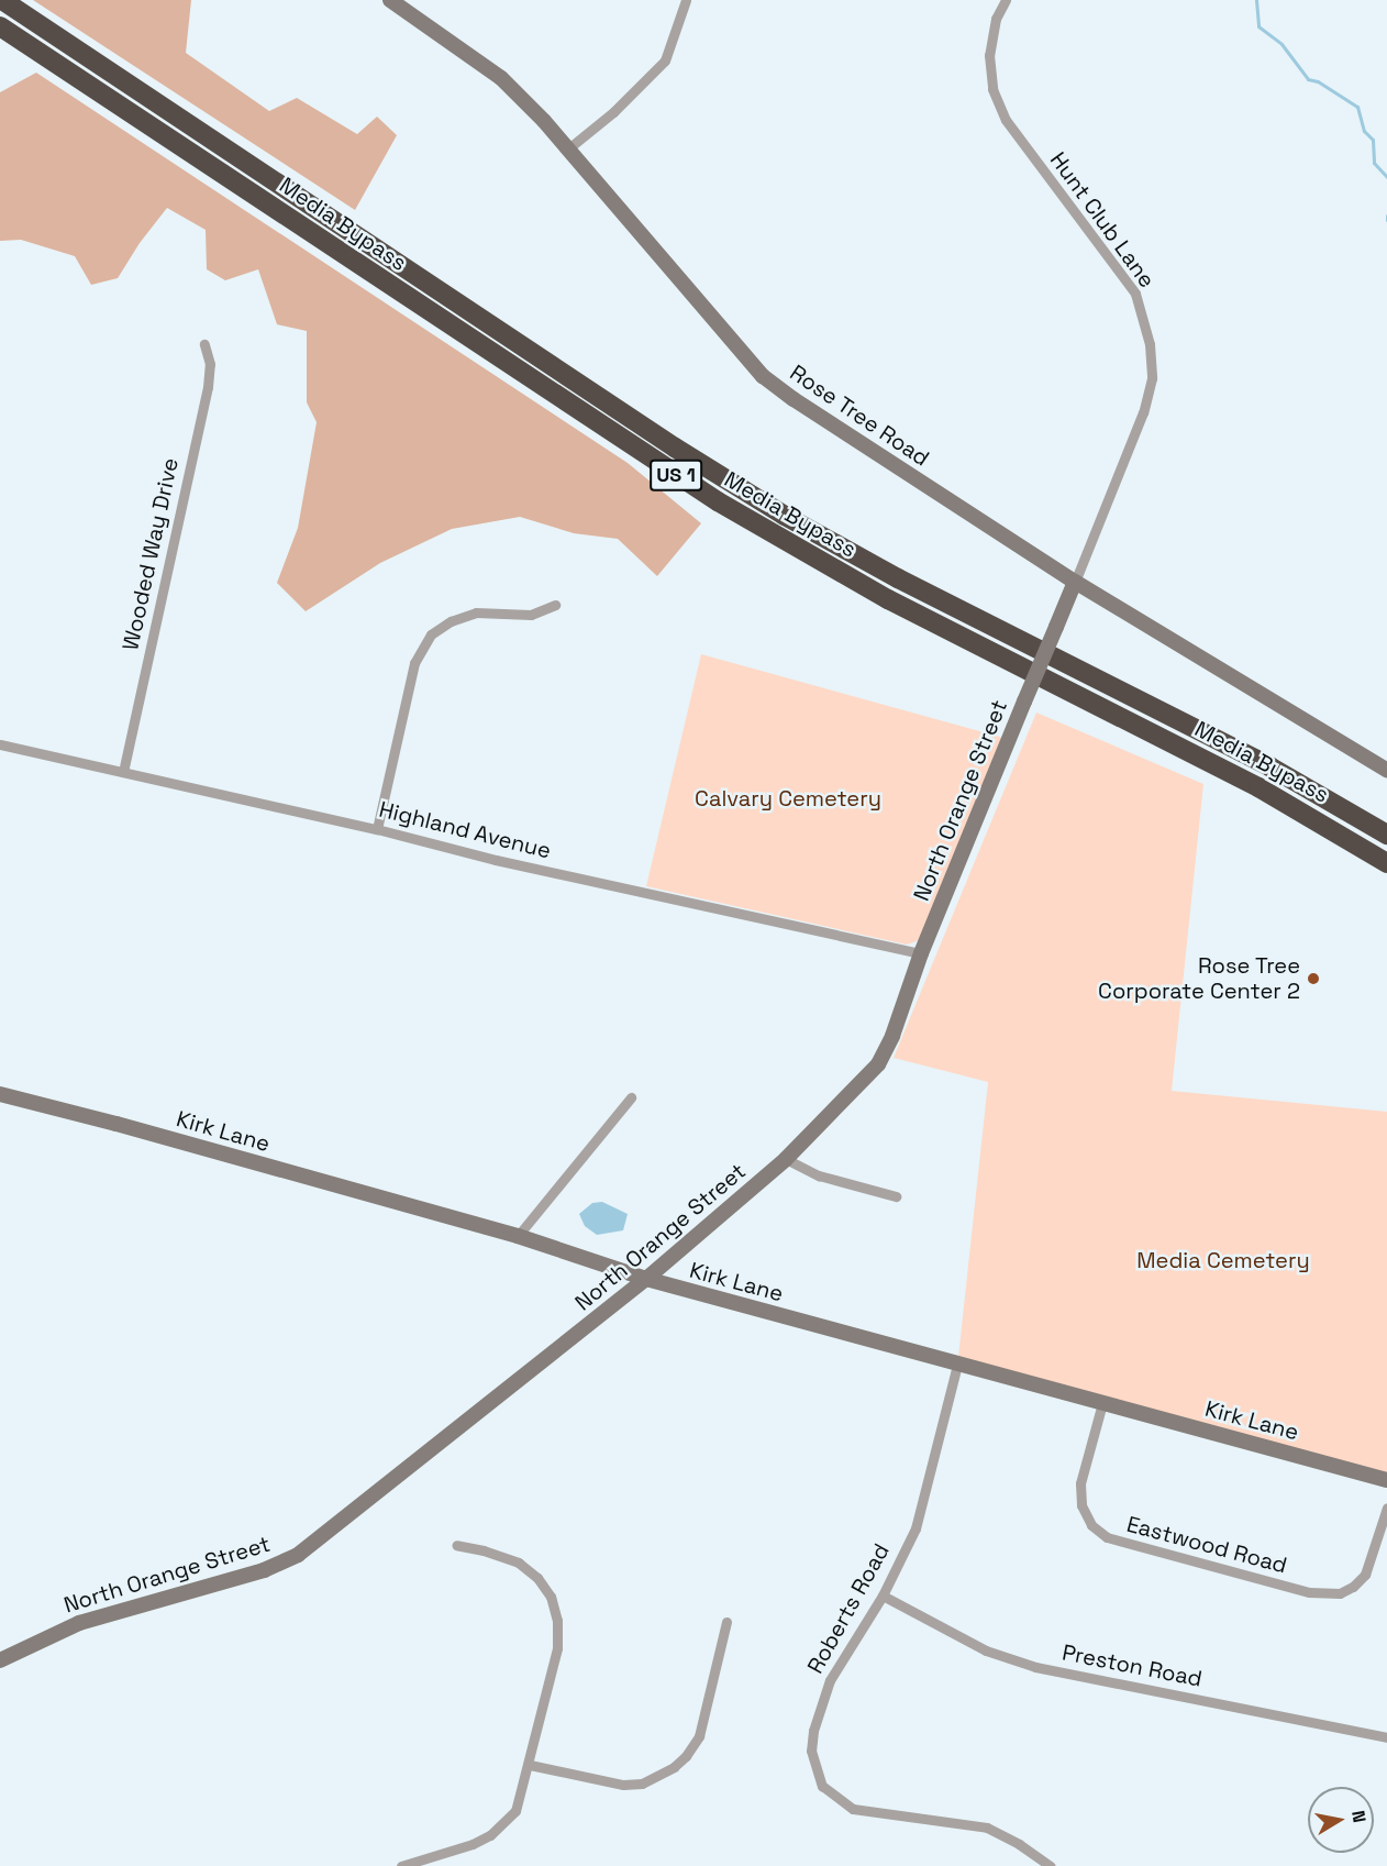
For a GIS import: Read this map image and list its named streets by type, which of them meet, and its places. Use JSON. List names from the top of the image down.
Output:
{
  "streets": {
    "highway": ["Media Bypass", "US 1"],
    "street": [
      "Hunt Club Lane",
      "Rose Tree Road",
      "Wooded Way Drive",
      "North Orange Street",
      "Highland Avenue",
      "Kirk Lane",
      "Eastwood Road",
      "Roberts Road",
      "Preston Road"
    ]
  },
  "crossings": [
    ["Hunt Club Lane", "Rose Tree Road"],
    ["Hunt Club Lane", "North Orange Street"],
    ["Rose Tree Road", "North Orange Street"],
    ["Wooded Way Drive", "Highland Avenue"],
    ["North Orange Street", "Highland Avenue"],
    ["North Orange Street", "Kirk Lane"],
    ["Kirk Lane", "Eastwood Road"],
    ["Kirk Lane", "Roberts Road"],
    ["Roberts Road", "Preston Road"]
  ],
  "parks": ["Calvary Cemetery", "Media Cemetery"],
  "places": ["Rose Tree Corporate Center 2"],
  "north": "right"
}
